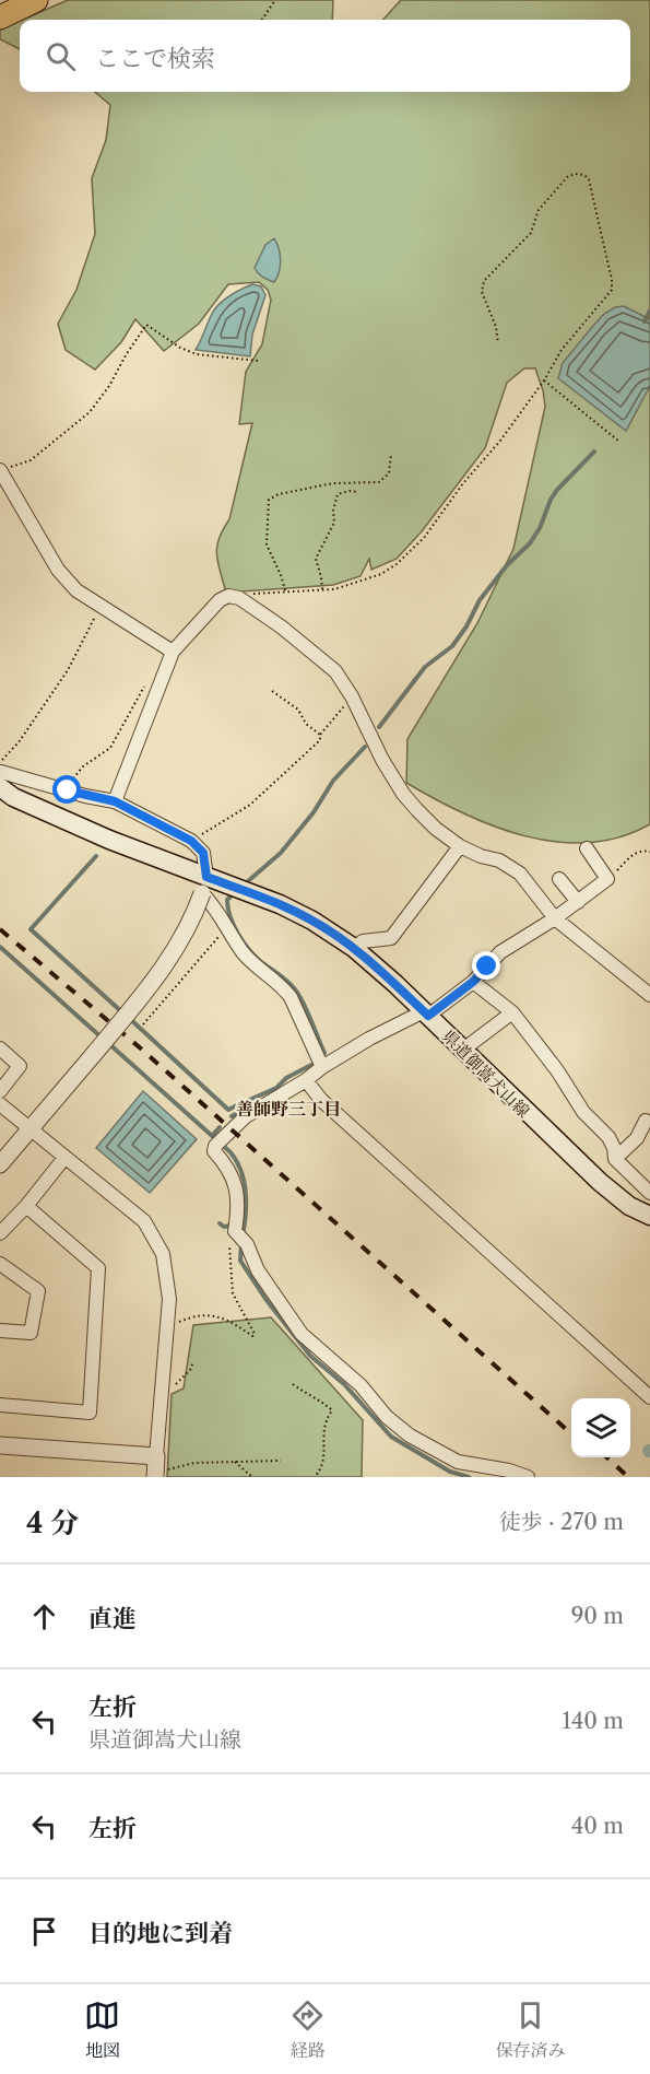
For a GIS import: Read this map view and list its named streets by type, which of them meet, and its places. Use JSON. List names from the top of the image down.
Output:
{
  "streets": {
    "main road": ["県道御嵩犬山線"]
  },
  "districts": ["善師野三丁目"],
  "page": {
    "search": "ここで検索",
    "heading": ["4 分", "徒歩 · 270 m"],
    "list": [
      ["直進", "90 m"],
      ["左折", "県道御嵩犬山線", "140 m"],
      ["左折", "40 m"],
      "目的地に到着"
    ],
    "nav": ["地図", "経路", "保存済み"]
  }
}
